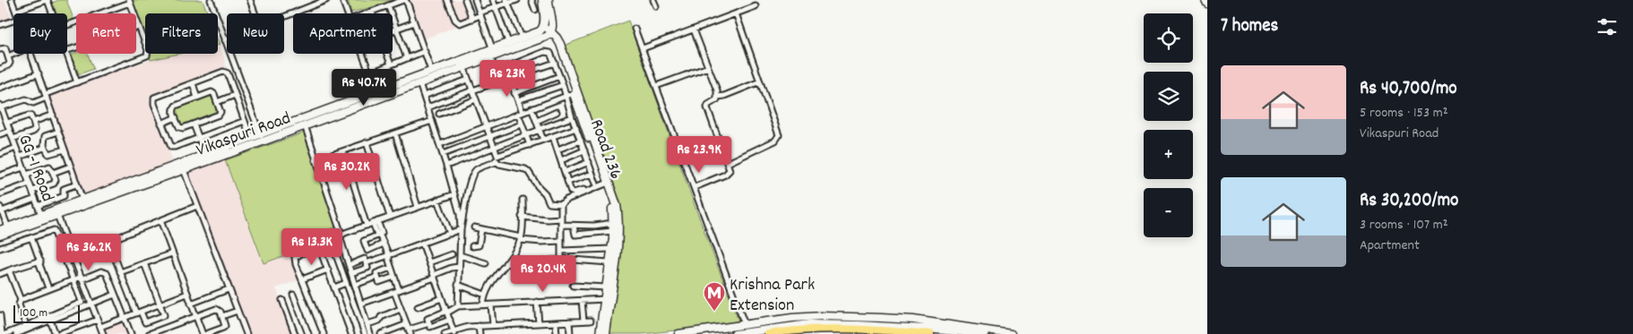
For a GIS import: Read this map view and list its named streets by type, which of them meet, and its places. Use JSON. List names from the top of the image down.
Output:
{
  "streets": {
    "street": ["Vikaspuri Road", "Road 236", "GG -1 Road"]
  },
  "crossings": [
    ["Vikaspuri Road", "Road 236"],
    ["Vikaspuri Road", "GG -1 Road"]
  ],
  "places": {
    "metro station": ["Krishna Park Extension"]
  },
  "scale_bar": "100 m",
  "page": {
    "heading": "7 homes",
    "map_buttons": ["+", "−"],
    "chip": [
      "Buy",
      "Rent",
      "Filters",
      "New",
      "Apartment"
    ],
    "list": [
      {
        "name": "Rs 40,700/mo",
        "note": "5 rooms · 153 m² · Vikaspuri Road"
      },
      {
        "name": "Rs 30,200/mo",
        "note": "3 rooms · 107 m² · Apartment"
      }
    ],
    "price": [
      "Rs 23K",
      "Rs 40.7K",
      "Rs 23.9K",
      "Rs 30.2K",
      "Rs 13.3K",
      "Rs 36.2K",
      "Rs 20.4K"
    ],
    "scale": "100 m"
  }
}
